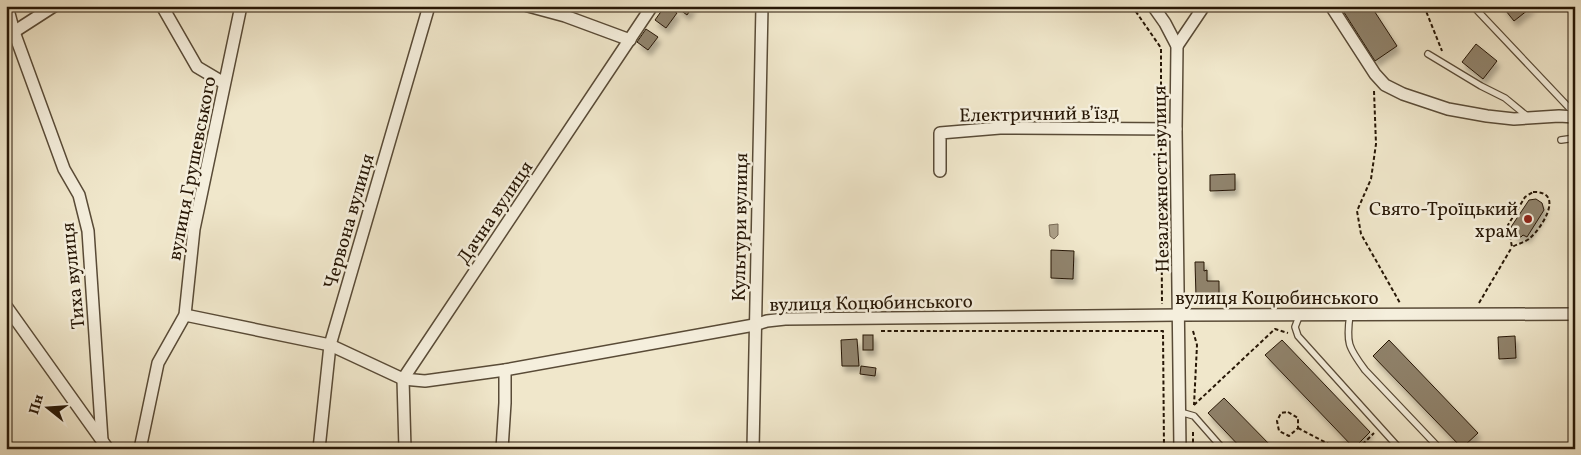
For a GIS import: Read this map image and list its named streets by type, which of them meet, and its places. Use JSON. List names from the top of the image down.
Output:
{
  "streets": {
    "street": [
      "Електричний в’їзд",
      "вулиця Грушевського",
      "Незалежності вулиця",
      "Дачна вулиця",
      "Червона вулиця",
      "Культури вулиця",
      "Тиха вулиця",
      "вулиця Коцюбинського"
    ]
  },
  "crossings": [
    ["Електричний в’їзд", "Незалежності вулиця"],
    ["вулиця Грушевського", "вулиця Коцюбинського"],
    ["Незалежності вулиця", "вулиця Коцюбинського"],
    ["Дачна вулиця", "вулиця Коцюбинського"],
    ["Червона вулиця", "вулиця Коцюбинського"],
    ["Культури вулиця", "вулиця Коцюбинського"]
  ],
  "places": ["Свято-Троїцький храм"],
  "north": "left"
}
